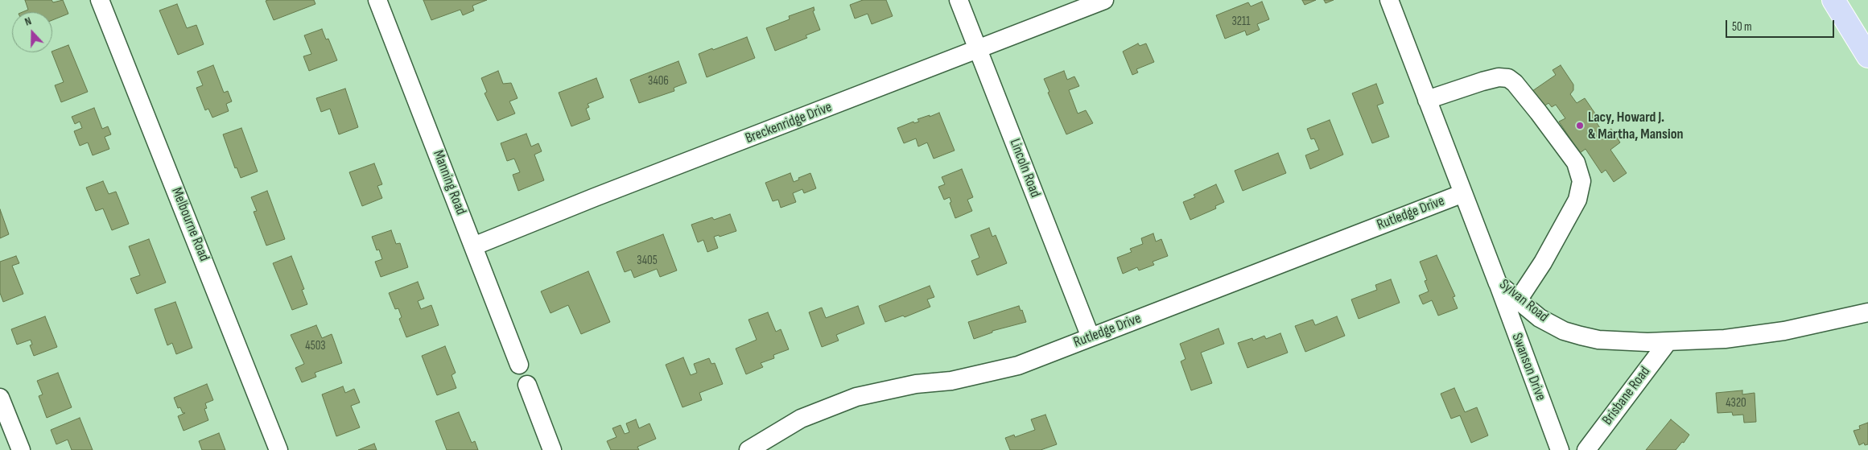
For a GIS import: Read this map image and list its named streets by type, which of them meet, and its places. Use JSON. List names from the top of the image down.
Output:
{
  "streets": {
    "street": [
      "Breckenridge Drive",
      "Lincoln Road",
      "Manning Road",
      "Rutledge Drive",
      "Melbourne Road",
      "Sylvan Road",
      "Swanson Drive",
      "Brisbane Road"
    ]
  },
  "crossings": [
    ["Breckenridge Drive", "Lincoln Road"],
    ["Breckenridge Drive", "Manning Road"],
    ["Lincoln Road", "Rutledge Drive"],
    ["Rutledge Drive", "Sylvan Road"],
    ["Sylvan Road", "Swanson Drive"],
    ["Sylvan Road", "Brisbane Road"]
  ],
  "places": ["Lacy, Howard J. & Martha, Mansion"],
  "house_numbers": [
    "3211",
    "3406",
    "3405",
    "4503",
    "4320"
  ],
  "scale_bar": "50 m",
  "north": "top"
}
